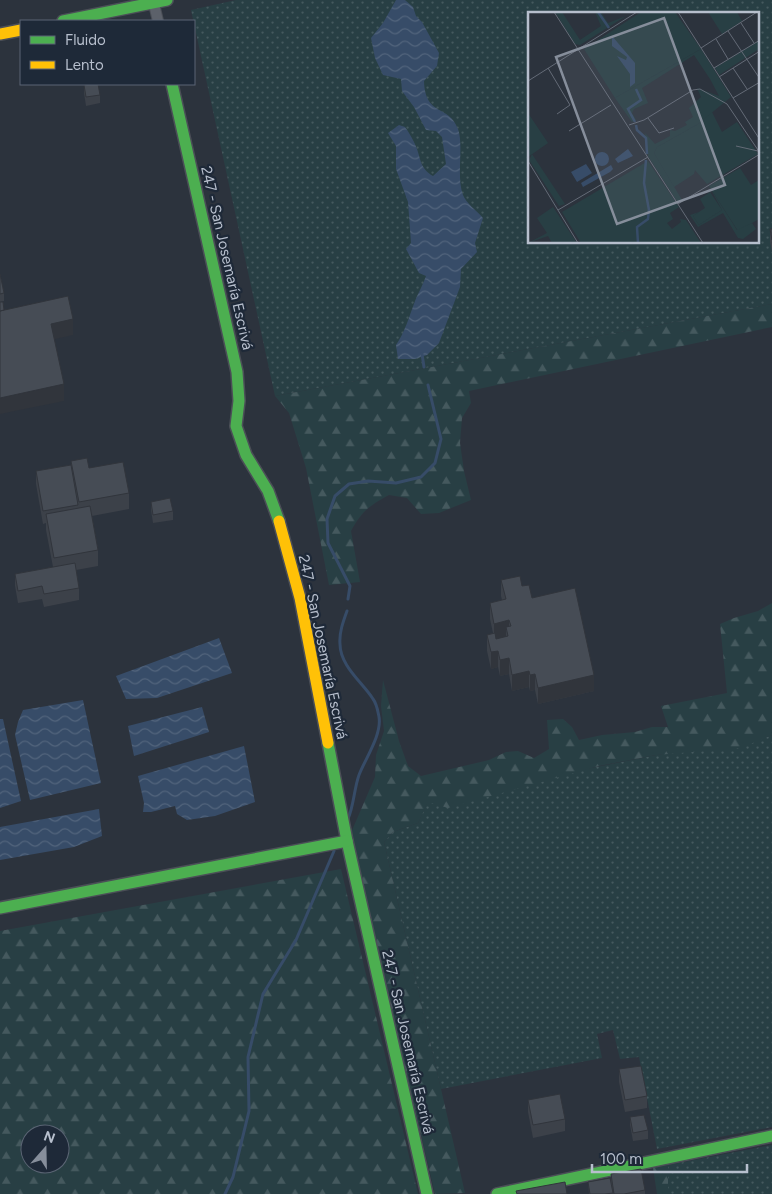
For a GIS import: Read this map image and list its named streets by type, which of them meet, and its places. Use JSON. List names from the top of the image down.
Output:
{
  "streets": {
    "street": ["247 - San Josemaría Escrivá"]
  },
  "legend": ["Fluido", "Lento"],
  "scale_bar": "100 m",
  "north": "top"
}
